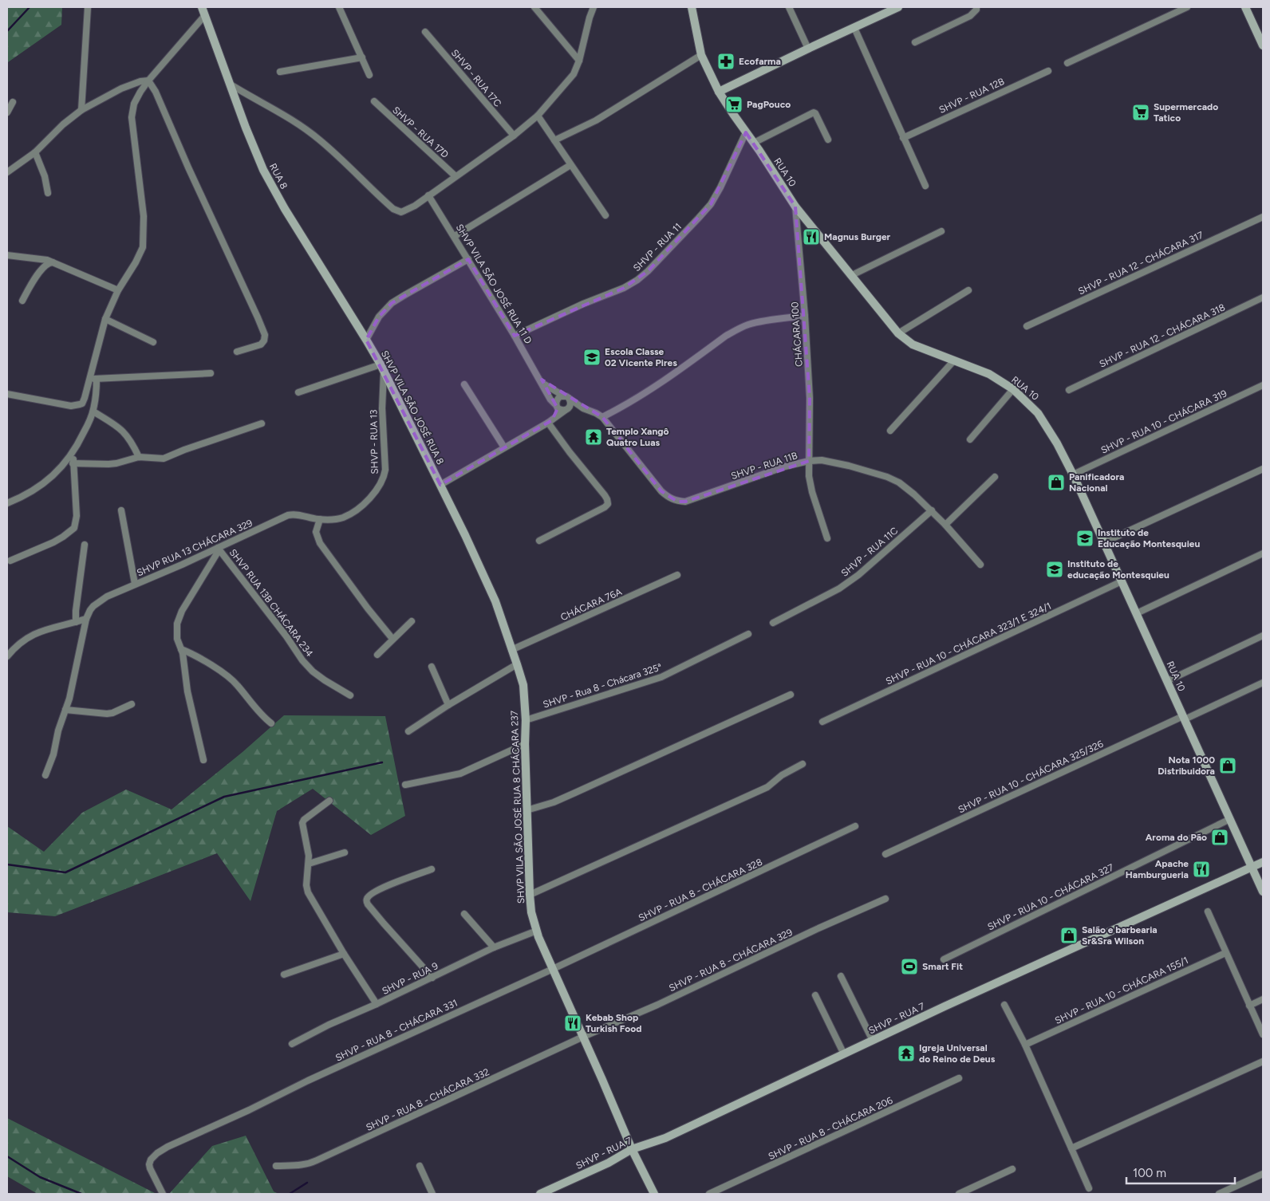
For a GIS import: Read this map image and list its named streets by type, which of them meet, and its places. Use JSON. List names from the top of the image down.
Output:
{
  "streets": {
    "street": [
      "SHVP - RUA 17C",
      "SHVP - RUA 12B",
      "SHVP - RUA 17D",
      "RUA 10",
      "RUA 8",
      "SHVP - RUA 11",
      "SHVP - RUA 12 - CHÁCARA 317",
      "SHVP VILA SÃO JOSÉ RUA 11 D",
      "CHÁCARA 100",
      "SHVP - RUA 12 - CHÁCARA 318",
      "SHVP VILA SÃO JOSÉ RUA 8",
      "SHVP - RUA 10 - CHÁCARA 319",
      "SHVP - RUA 13",
      "SHVP - RUA 11B",
      "SHVP RUA 13 CHÁCARA 329",
      "SHVP - RUA 11C",
      "SHVP RUA 13B CHÁCARA 234",
      "CHÁCARA 76A",
      "SHVP - RUA 10 - CHÁCARA 323/1 E 324/1",
      "SHVP - Rua 8 - Chácara 325ª",
      "SHVP - RUA 10 - CHÁCARA 325/326",
      "SHVP VILA SÃO JOSÉ RUA 8 CHÁCARA 237",
      "SHVP - RUA 8 - CHÁCARA 328",
      "SHVP - RUA 10 - CHÁCARA 327",
      "SHVP - RUA 8 - CHÁCARA 329",
      "SHVP - RUA 9",
      "SHVP - RUA 10 - CHÁCARA 155/1",
      "SHVP - RUA 7",
      "SHVP - RUA 8 - CHÁCARA 331",
      "SHVP - RUA 8 - CHÁCARA 332",
      "SHVP - RUA 8 - CHÁCARA 206"
    ]
  },
  "crossings": [
    ["RUA 10", "SHVP - RUA 11"],
    ["RUA 10", "CHÁCARA 100"],
    ["RUA 10", "SHVP - RUA 10 - CHÁCARA 319"],
    ["RUA 10", "SHVP - RUA 10 - CHÁCARA 323/1 E 324/1"],
    ["RUA 10", "SHVP - RUA 10 - CHÁCARA 325/326"],
    ["RUA 10", "SHVP - RUA 10 - CHÁCARA 327"],
    ["RUA 10", "SHVP - RUA 7"],
    ["RUA 8", "SHVP VILA SÃO JOSÉ RUA 8"],
    ["SHVP - RUA 11", "SHVP VILA SÃO JOSÉ RUA 11 D"],
    ["SHVP VILA SÃO JOSÉ RUA 11 D", "SHVP - RUA 11B"],
    ["CHÁCARA 100", "SHVP - RUA 11B"],
    ["SHVP VILA SÃO JOSÉ RUA 8", "SHVP - RUA 13"],
    ["SHVP VILA SÃO JOSÉ RUA 8", "SHVP - RUA 11B"],
    ["SHVP VILA SÃO JOSÉ RUA 8", "SHVP VILA SÃO JOSÉ RUA 8 CHÁCARA 237"],
    ["SHVP - RUA 13", "SHVP RUA 13 CHÁCARA 329"],
    ["SHVP - RUA 11B", "SHVP - RUA 11C"],
    ["SHVP - RUA 11B", "SHVP VILA SÃO JOSÉ RUA 8 CHÁCARA 237"],
    ["SHVP RUA 13 CHÁCARA 329", "SHVP RUA 13B CHÁCARA 234"],
    ["CHÁCARA 76A", "SHVP VILA SÃO JOSÉ RUA 8 CHÁCARA 237"],
    ["SHVP - Rua 8 - Chácara 325ª", "SHVP VILA SÃO JOSÉ RUA 8 CHÁCARA 237"],
    ["SHVP VILA SÃO JOSÉ RUA 8 CHÁCARA 237", "SHVP - RUA 8 - CHÁCARA 328"],
    ["SHVP VILA SÃO JOSÉ RUA 8 CHÁCARA 237", "SHVP - RUA 8 - CHÁCARA 329"],
    ["SHVP VILA SÃO JOSÉ RUA 8 CHÁCARA 237", "SHVP - RUA 9"],
    ["SHVP VILA SÃO JOSÉ RUA 8 CHÁCARA 237", "SHVP - RUA 7"],
    ["SHVP VILA SÃO JOSÉ RUA 8 CHÁCARA 237", "SHVP - RUA 8 - CHÁCARA 331"],
    ["SHVP VILA SÃO JOSÉ RUA 8 CHÁCARA 237", "SHVP - RUA 8 - CHÁCARA 332"],
    ["SHVP - RUA 8 - CHÁCARA 328", "SHVP - RUA 8 - CHÁCARA 331"],
    ["SHVP - RUA 8 - CHÁCARA 329", "SHVP - RUA 8 - CHÁCARA 332"]
  ],
  "places": {
    "pharmacy": ["Ecofarma"],
    "supermarket": ["PagPouco", "Supermercado Tatico"],
    "restaurant": ["Magnus Burger", "Apache Hamburgueria", "Kebab Shop Turkish Food"],
    "school or university": ["Escola Classe 02 Vicente Pires", "Instituto de Educação Montesquieu", "Instituto de educação Montesquieu"],
    "temple": ["Templo Xangô Quatro Luas", "Igreja Universal do Reino de Deus"],
    "shop": [
      "Panificadora Nacional",
      "Nota 1000 Distribuidora",
      "Aroma do Pão",
      "Salão e barbearia Sr&Sra Wilson"
    ],
    "sports": ["Smart Fit"]
  },
  "scale_bar": "100 m"
}
